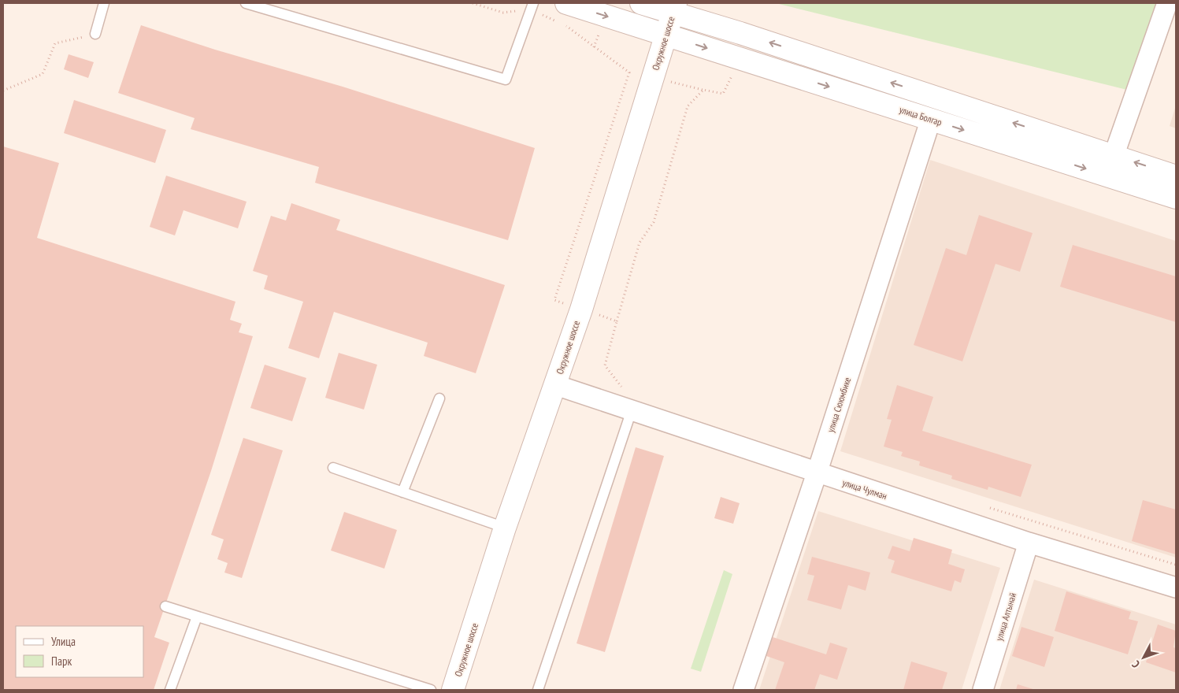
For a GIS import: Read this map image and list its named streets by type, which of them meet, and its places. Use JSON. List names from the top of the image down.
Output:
{
  "streets": {
    "street": [
      "Окружное шоссе",
      "улица Болгар",
      "улица Сююмбике",
      "улица Чулман",
      "улица Алтынай"
    ]
  },
  "crossings": [
    ["Окружное шоссе", "улица Болгар"],
    ["Окружное шоссе", "улица Чулман"],
    ["улица Болгар", "улица Сююмбике"],
    ["улица Сююмбике", "улица Чулман"],
    ["улица Чулман", "улица Алтынай"]
  ],
  "legend": ["Улица", "Парк"],
  "north": "bottom left"
}
